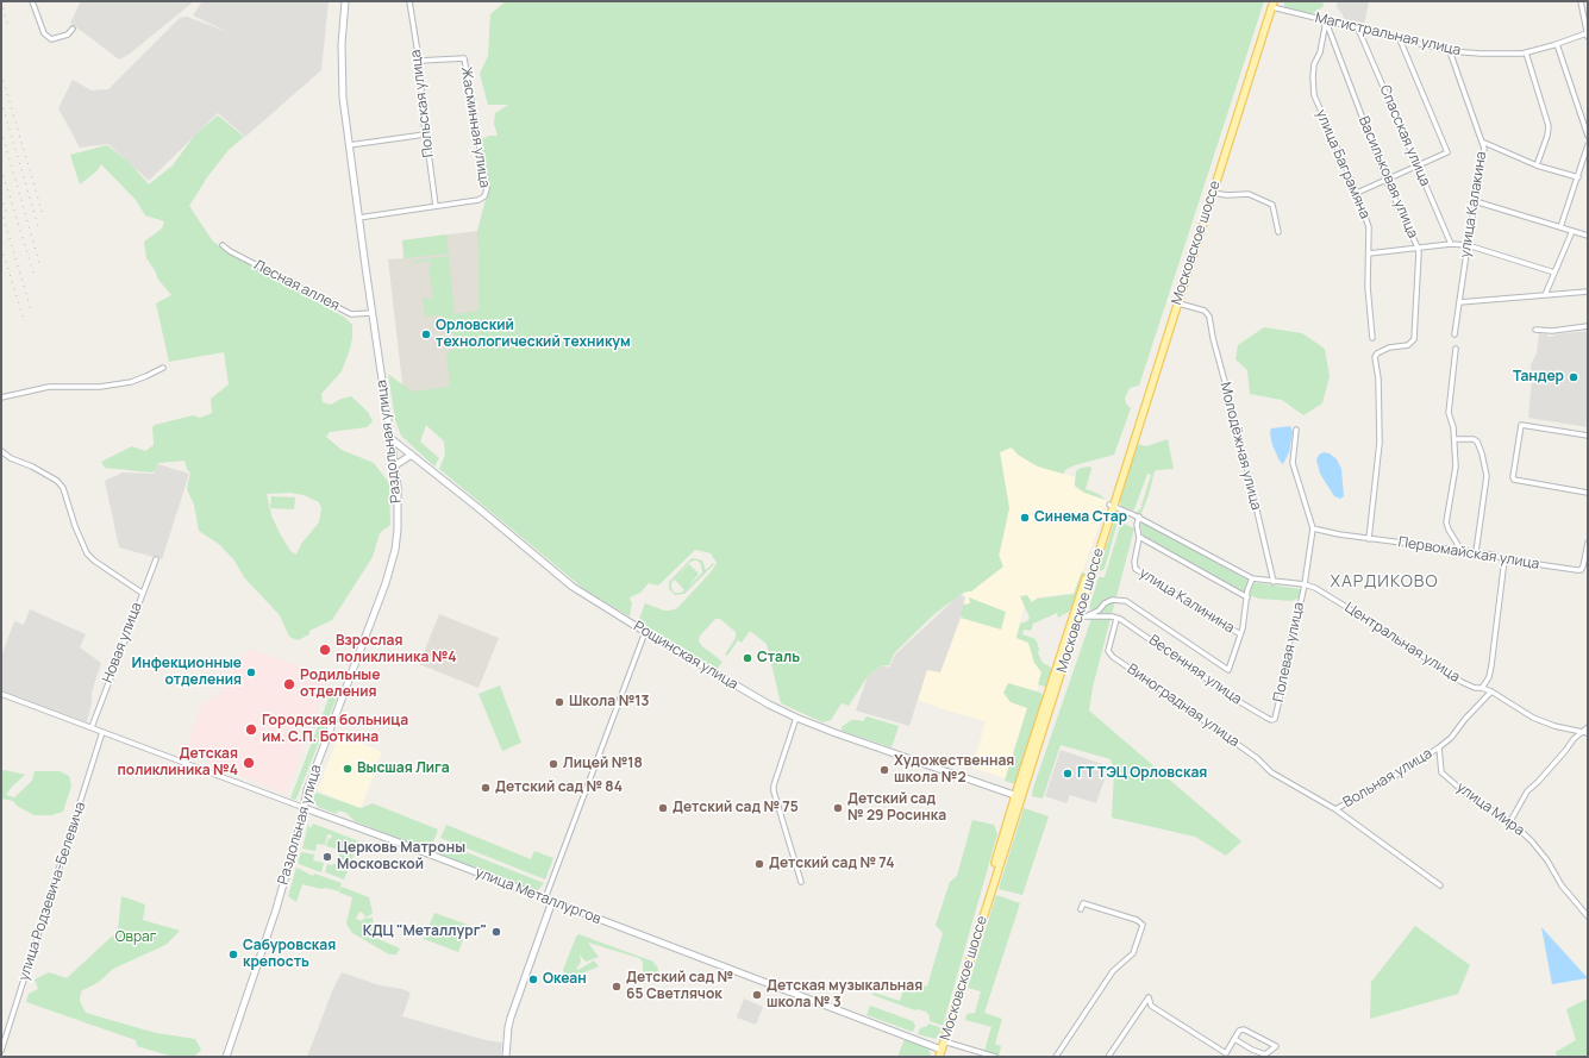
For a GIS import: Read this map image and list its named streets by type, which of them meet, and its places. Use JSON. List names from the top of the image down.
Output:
{
  "streets": {
    "main road": [
      "Московское шоссе",
      "Раздольная улица",
      "Рощинская улица",
      "улица Металлургов"
    ],
    "street": [
      "Магистральная улица",
      "Польская улица",
      "Жасминная улица",
      "Спасская улица",
      "улица Баграмяна",
      "Васильковая улица",
      "улица Калакина",
      "Лесная аллея",
      "Молодёжная улица",
      "Первомайская улица",
      "улица Калинина",
      "Новая улица",
      "Центральная улица",
      "Полевая улица",
      "Весенняя улица",
      "Виноградная улица",
      "Вольная улица",
      "улица Мира",
      "улица Родзевича-Белевича"
    ]
  },
  "crossings": [
    ["Магистральная улица", "Спасская улица"],
    ["Магистральная улица", "улица Баграмяна"],
    ["Магистральная улица", "Васильковая улица"],
    ["Магистральная улица", "улица Калакина"],
    ["Магистральная улица", "Московское шоссе"],
    ["Польская улица", "Жасминная улица"],
    ["улица Баграмяна", "Васильковая улица"],
    ["Васильковая улица", "Первомайская улица"],
    ["Московское шоссе", "Молодёжная улица"],
    ["Московское шоссе", "Центральная улица"],
    ["Московское шоссе", "Рощинская улица"],
    ["Московское шоссе", "улица Металлургов"],
    ["Лесная аллея", "Раздольная улица"],
    ["Раздольная улица", "Рощинская улица"],
    ["Раздольная улица", "улица Металлургов"],
    ["Молодёжная улица", "Центральная улица"],
    ["Первомайская улица", "Полевая улица"],
    ["Новая улица", "улица Металлургов"],
    ["Центральная улица", "Полевая улица"],
    ["Центральная улица", "Вольная улица"],
    ["Полевая улица", "Весенняя улица"],
    ["Весенняя улица", "Виноградная улица"],
    ["Виноградная улица", "Вольная улица"],
    ["Вольная улица", "улица Мира"],
    ["улица Родзевича-Белевича", "улица Металлургов"]
  ],
  "districts": ["ХАРДИКОВО"],
  "parks": ["Овраг"],
  "places": [
    "Орловский технологический техникум",
    "Тандер",
    "Синема Стар",
    "Взрослая поликлиника №4",
    "Сталь",
    "Инфекционные отделения",
    "Родильные отделения",
    "Школа №13",
    "Городская больница им. С.П. Боткина",
    "Детская поликлиника №4",
    "Лицей №18",
    "Высшая Лига",
    "Художественная школа №2",
    "ГТ ТЭЦ Орловская",
    "Детский сад № 84",
    "Детский сад № 75",
    "Детский сад № 29 Росинка",
    "Церковь Матроны Московской",
    "Детский сад № 74",
    "КДЦ \"Металлург\"",
    "Сабуровская крепость",
    "Океан",
    "Детский сад № 65 Светлячок",
    "Детская музыкальная школа № 3"
  ]
}
